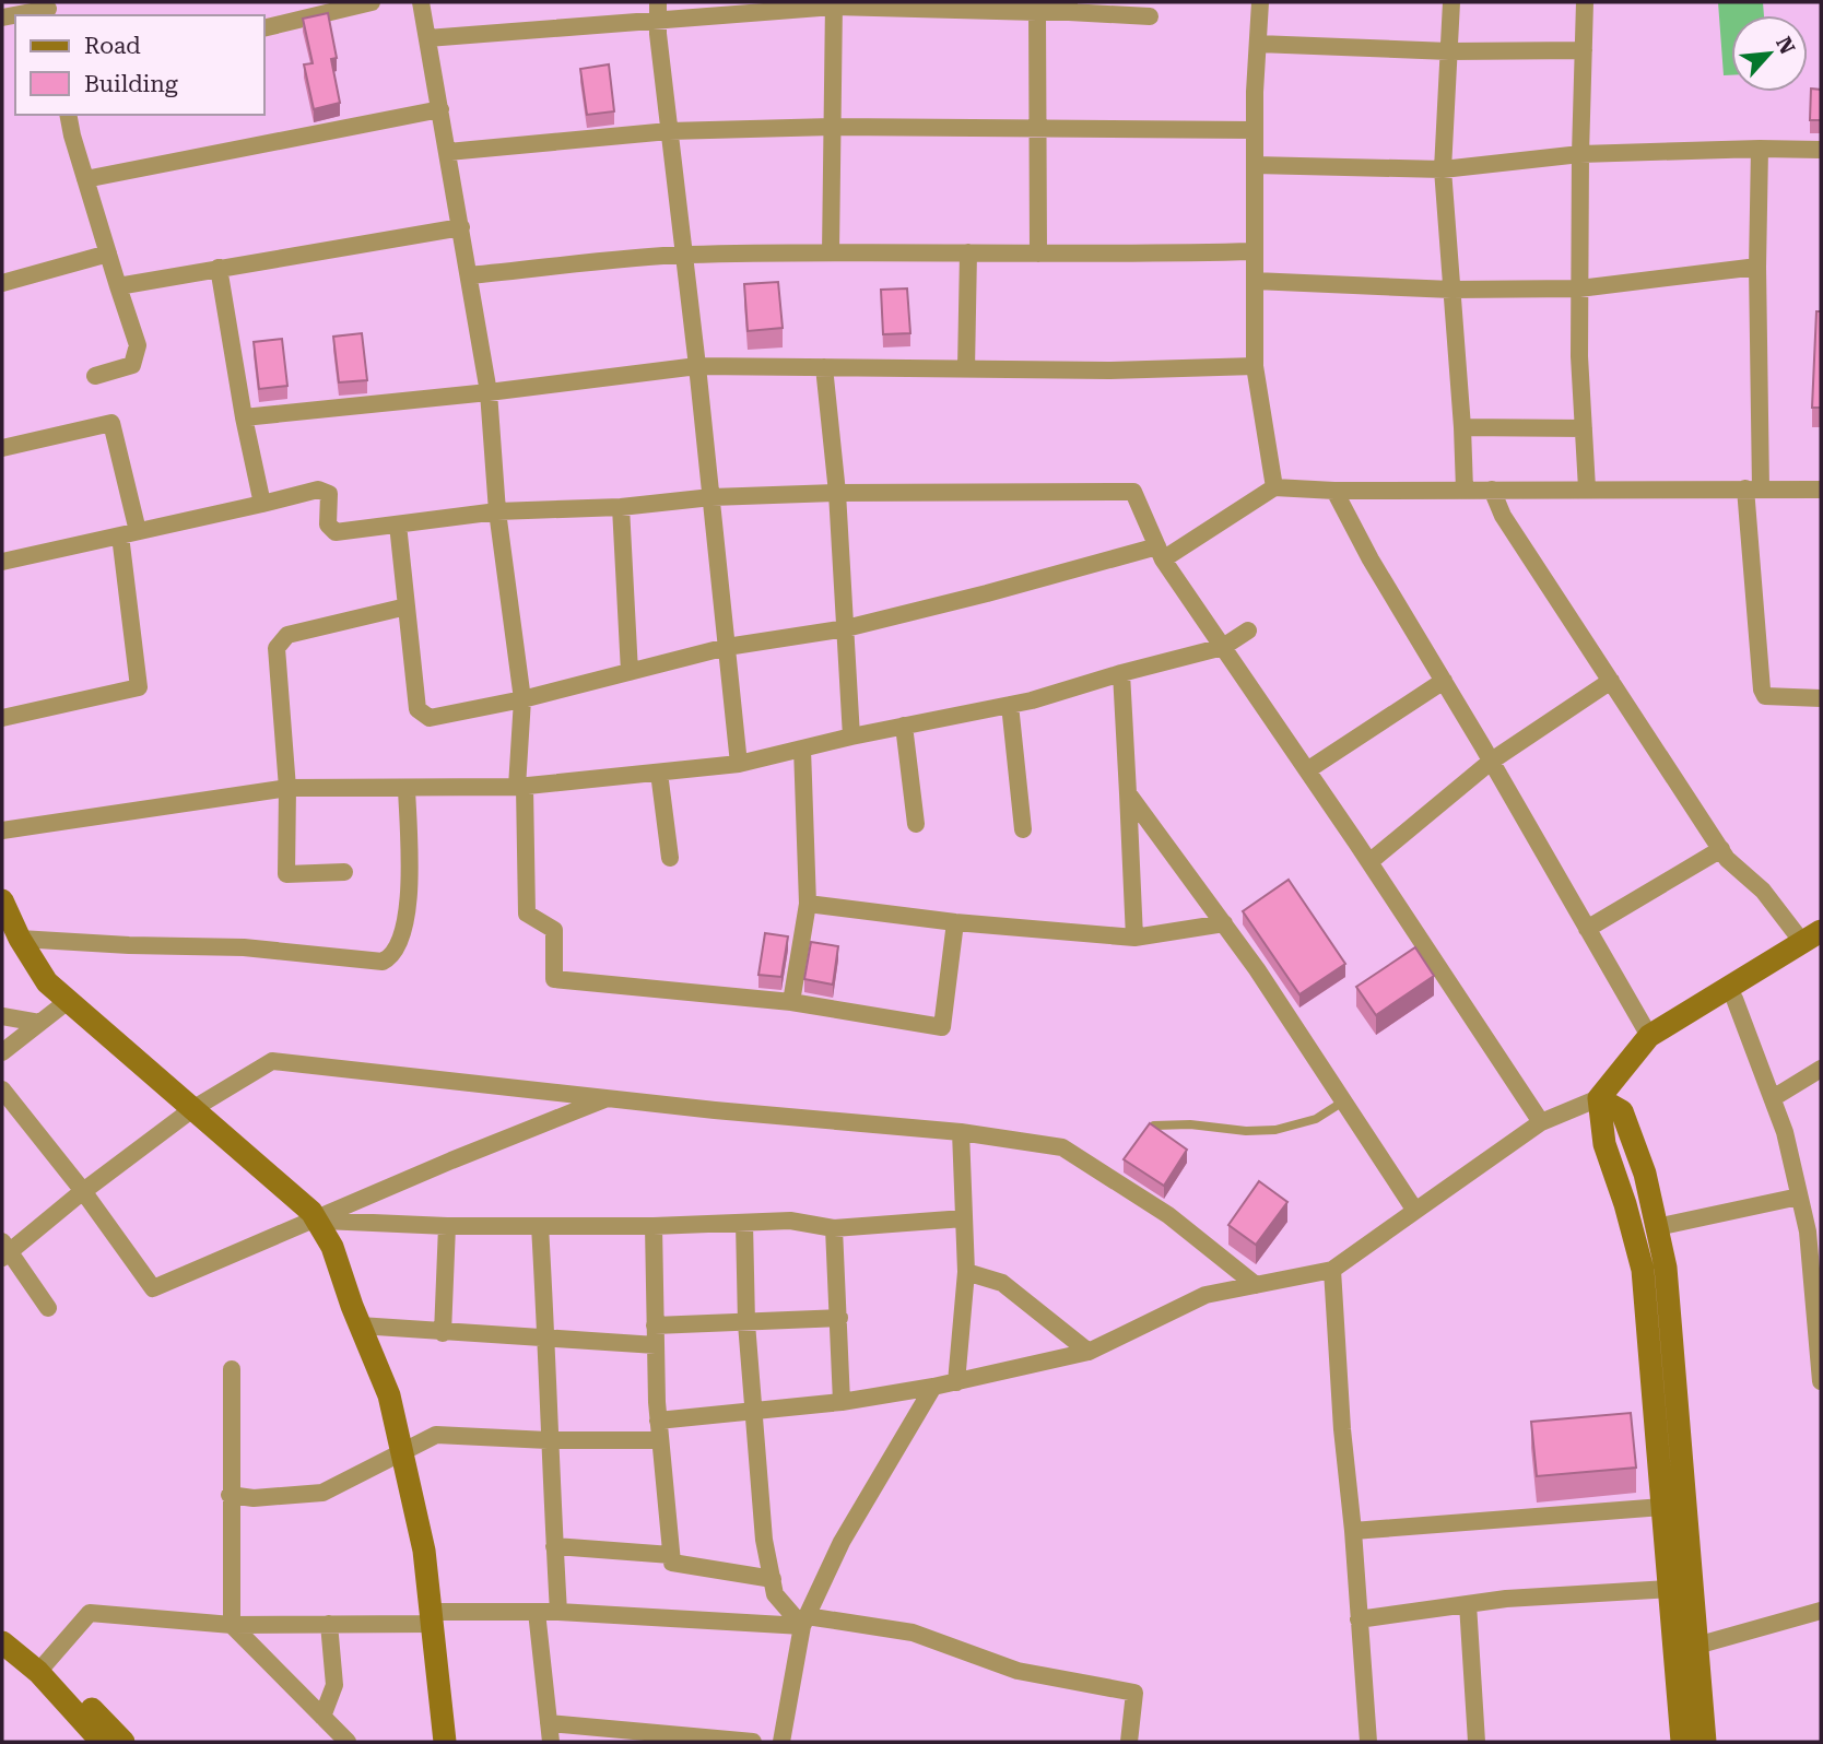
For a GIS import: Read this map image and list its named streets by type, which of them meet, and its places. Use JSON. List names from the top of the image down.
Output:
{
  "legend": ["Road", "Building"],
  "north": "top right"
}
